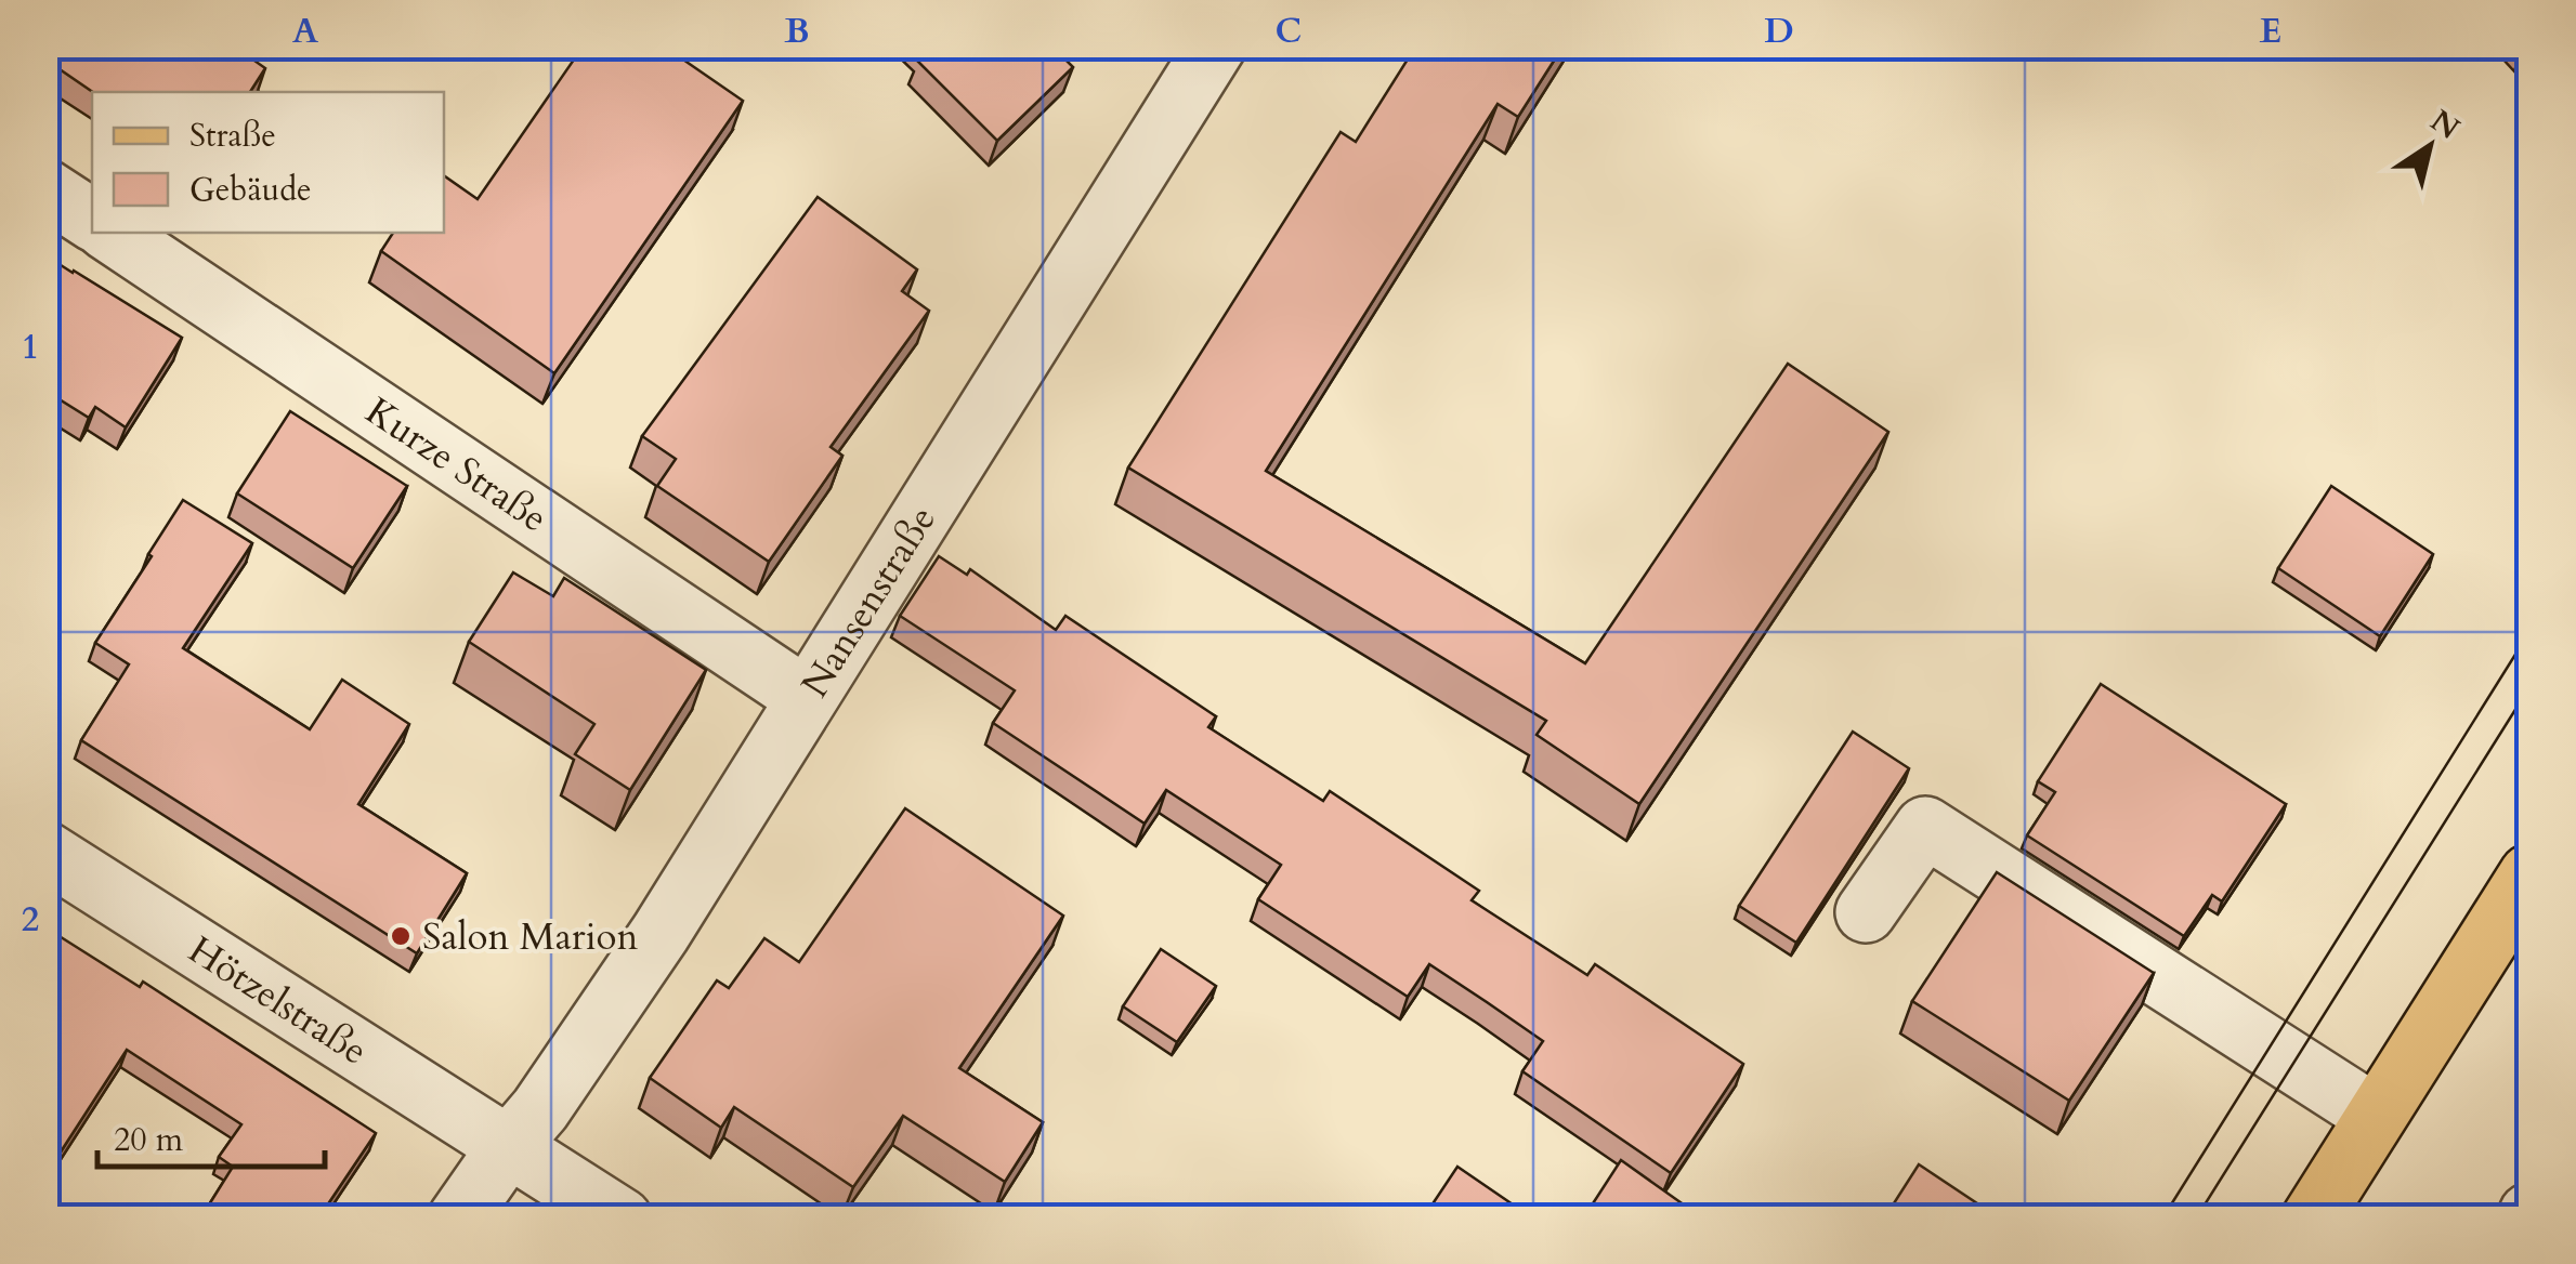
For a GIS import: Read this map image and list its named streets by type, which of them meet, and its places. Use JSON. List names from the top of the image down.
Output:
{
  "streets": {
    "street": ["Kurze Straße", "Nansenstraße", "Hötzelstraße"]
  },
  "crossings": [
    ["Kurze Straße", "Nansenstraße"],
    ["Nansenstraße", "Hötzelstraße"]
  ],
  "places": ["Salon Marion"],
  "legend": ["Straße", "Gebäude"],
  "scale_bar": "20 m",
  "north": "top right",
  "grid": {
    "columns": [
      "A",
      "B",
      "C",
      "D",
      "E"
    ],
    "rows": ["1", "2"]
  }
}
